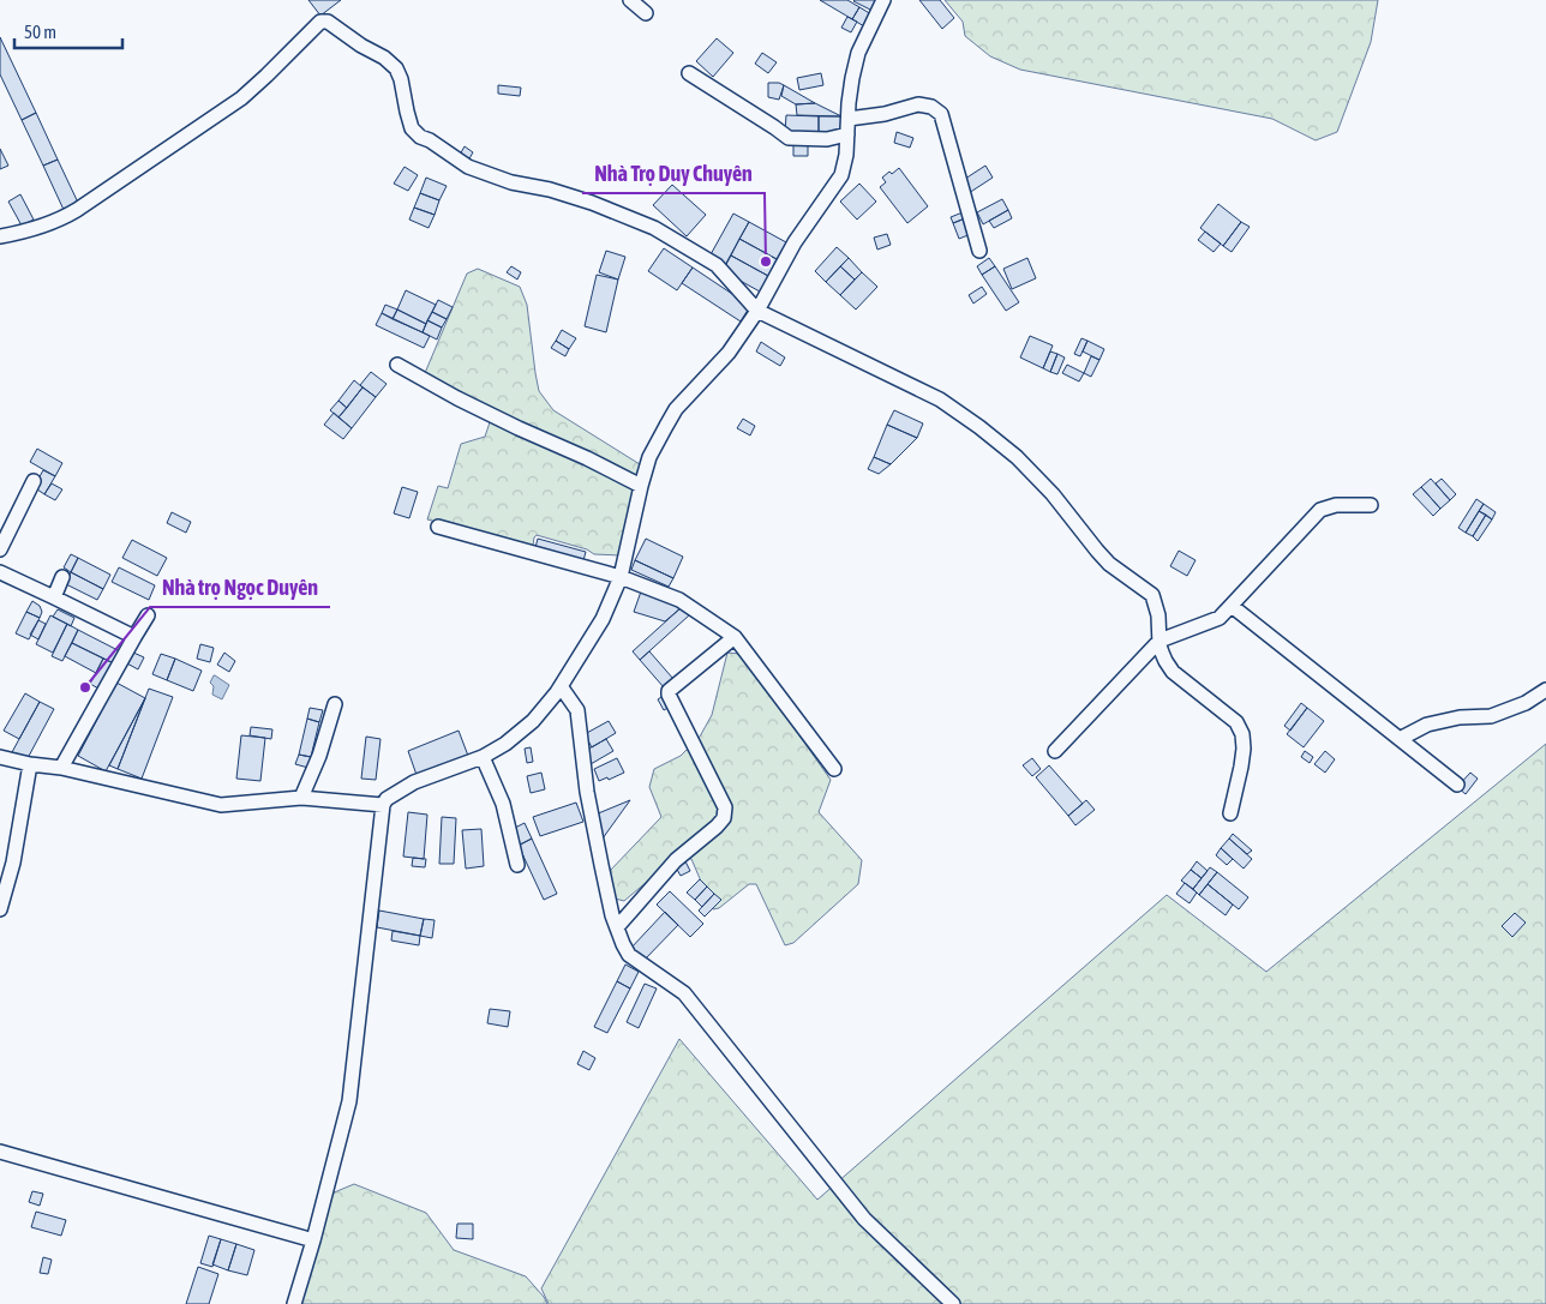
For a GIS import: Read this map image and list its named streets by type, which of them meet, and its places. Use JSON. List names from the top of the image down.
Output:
{
  "places": ["Nhà Trọ Duy Chuyên", "Nhà trọ Ngọc Duyên"],
  "scale_bar": "50 m"
}
